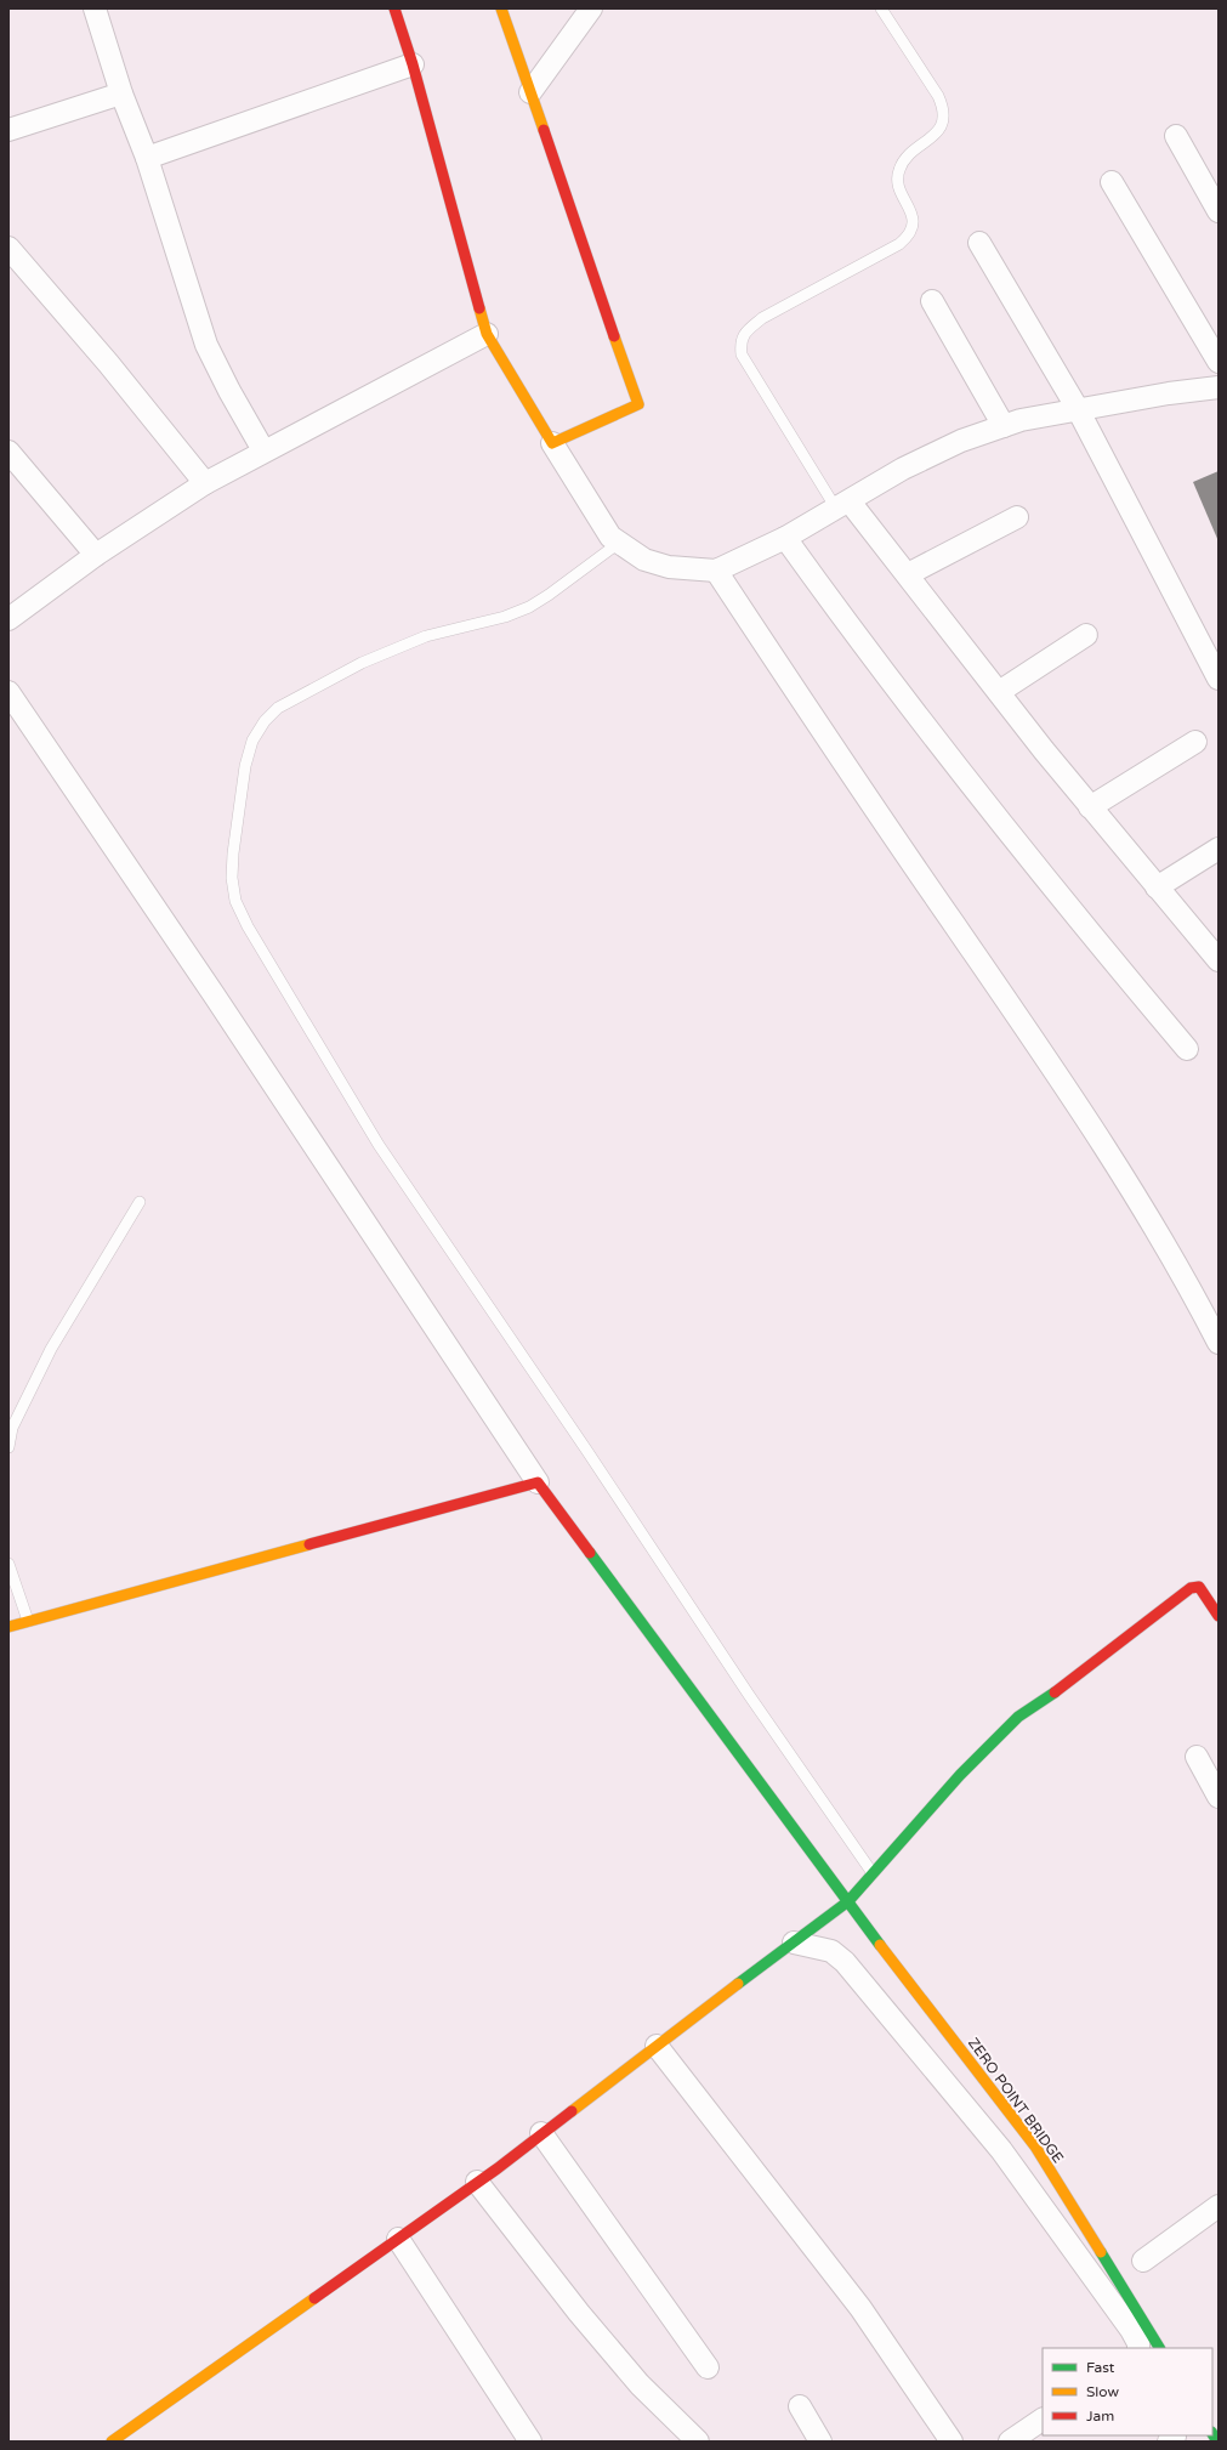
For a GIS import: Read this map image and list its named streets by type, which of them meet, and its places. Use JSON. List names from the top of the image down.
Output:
{
  "streets": {
    "street": ["ZERO POINT BRIDGE"]
  },
  "legend": ["Fast", "Slow", "Jam"]
}
